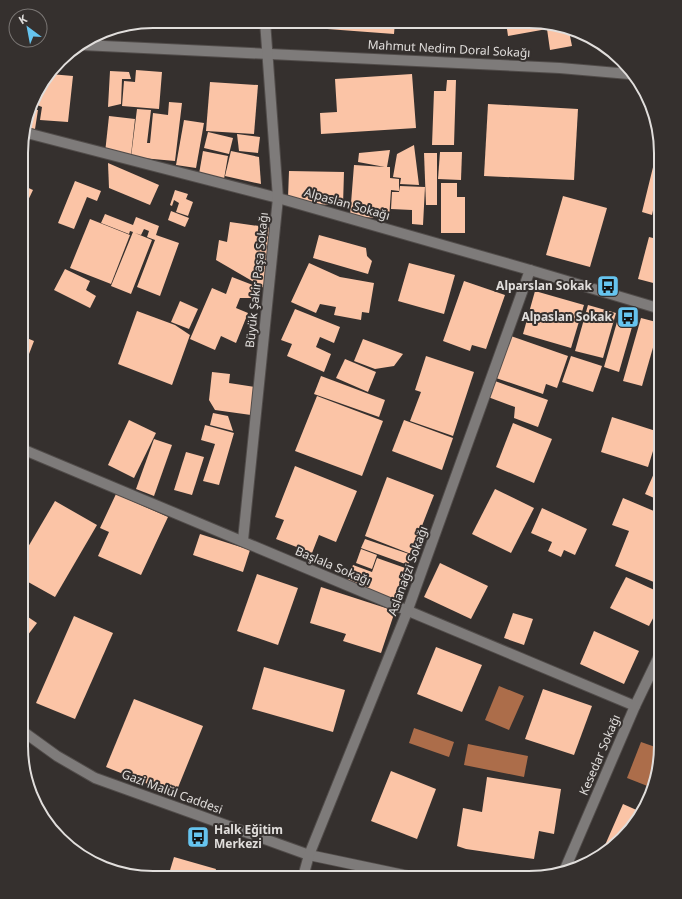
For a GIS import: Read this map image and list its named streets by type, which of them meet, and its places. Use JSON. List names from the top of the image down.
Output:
{
  "streets": {
    "street": [
      "Mahmut Nedim Doral Sokağı",
      "Alpaslan Sokağı",
      "Büyük Şakir Paşa Sokağı",
      "Başlala Sokağı",
      "Aslanağzi Sokağı",
      "Kesedar Sokağı",
      "Gazi Malül Caddesi"
    ]
  },
  "crossings": [
    ["Mahmut Nedim Doral Sokağı", "Büyük Şakir Paşa Sokağı"],
    ["Alpaslan Sokağı", "Büyük Şakir Paşa Sokağı"],
    ["Alpaslan Sokağı", "Aslanağzi Sokağı"],
    ["Büyük Şakir Paşa Sokağı", "Başlala Sokağı"],
    ["Başlala Sokağı", "Aslanağzi Sokağı"],
    ["Başlala Sokağı", "Kesedar Sokağı"],
    ["Aslanağzi Sokağı", "Gazi Malül Caddesi"]
  ],
  "places": {
    "bus stop": ["Alparslan Sokak", "Alpaslan Sokak", "Halk Eğitim Merkezi"]
  },
  "north": "top left"
}
